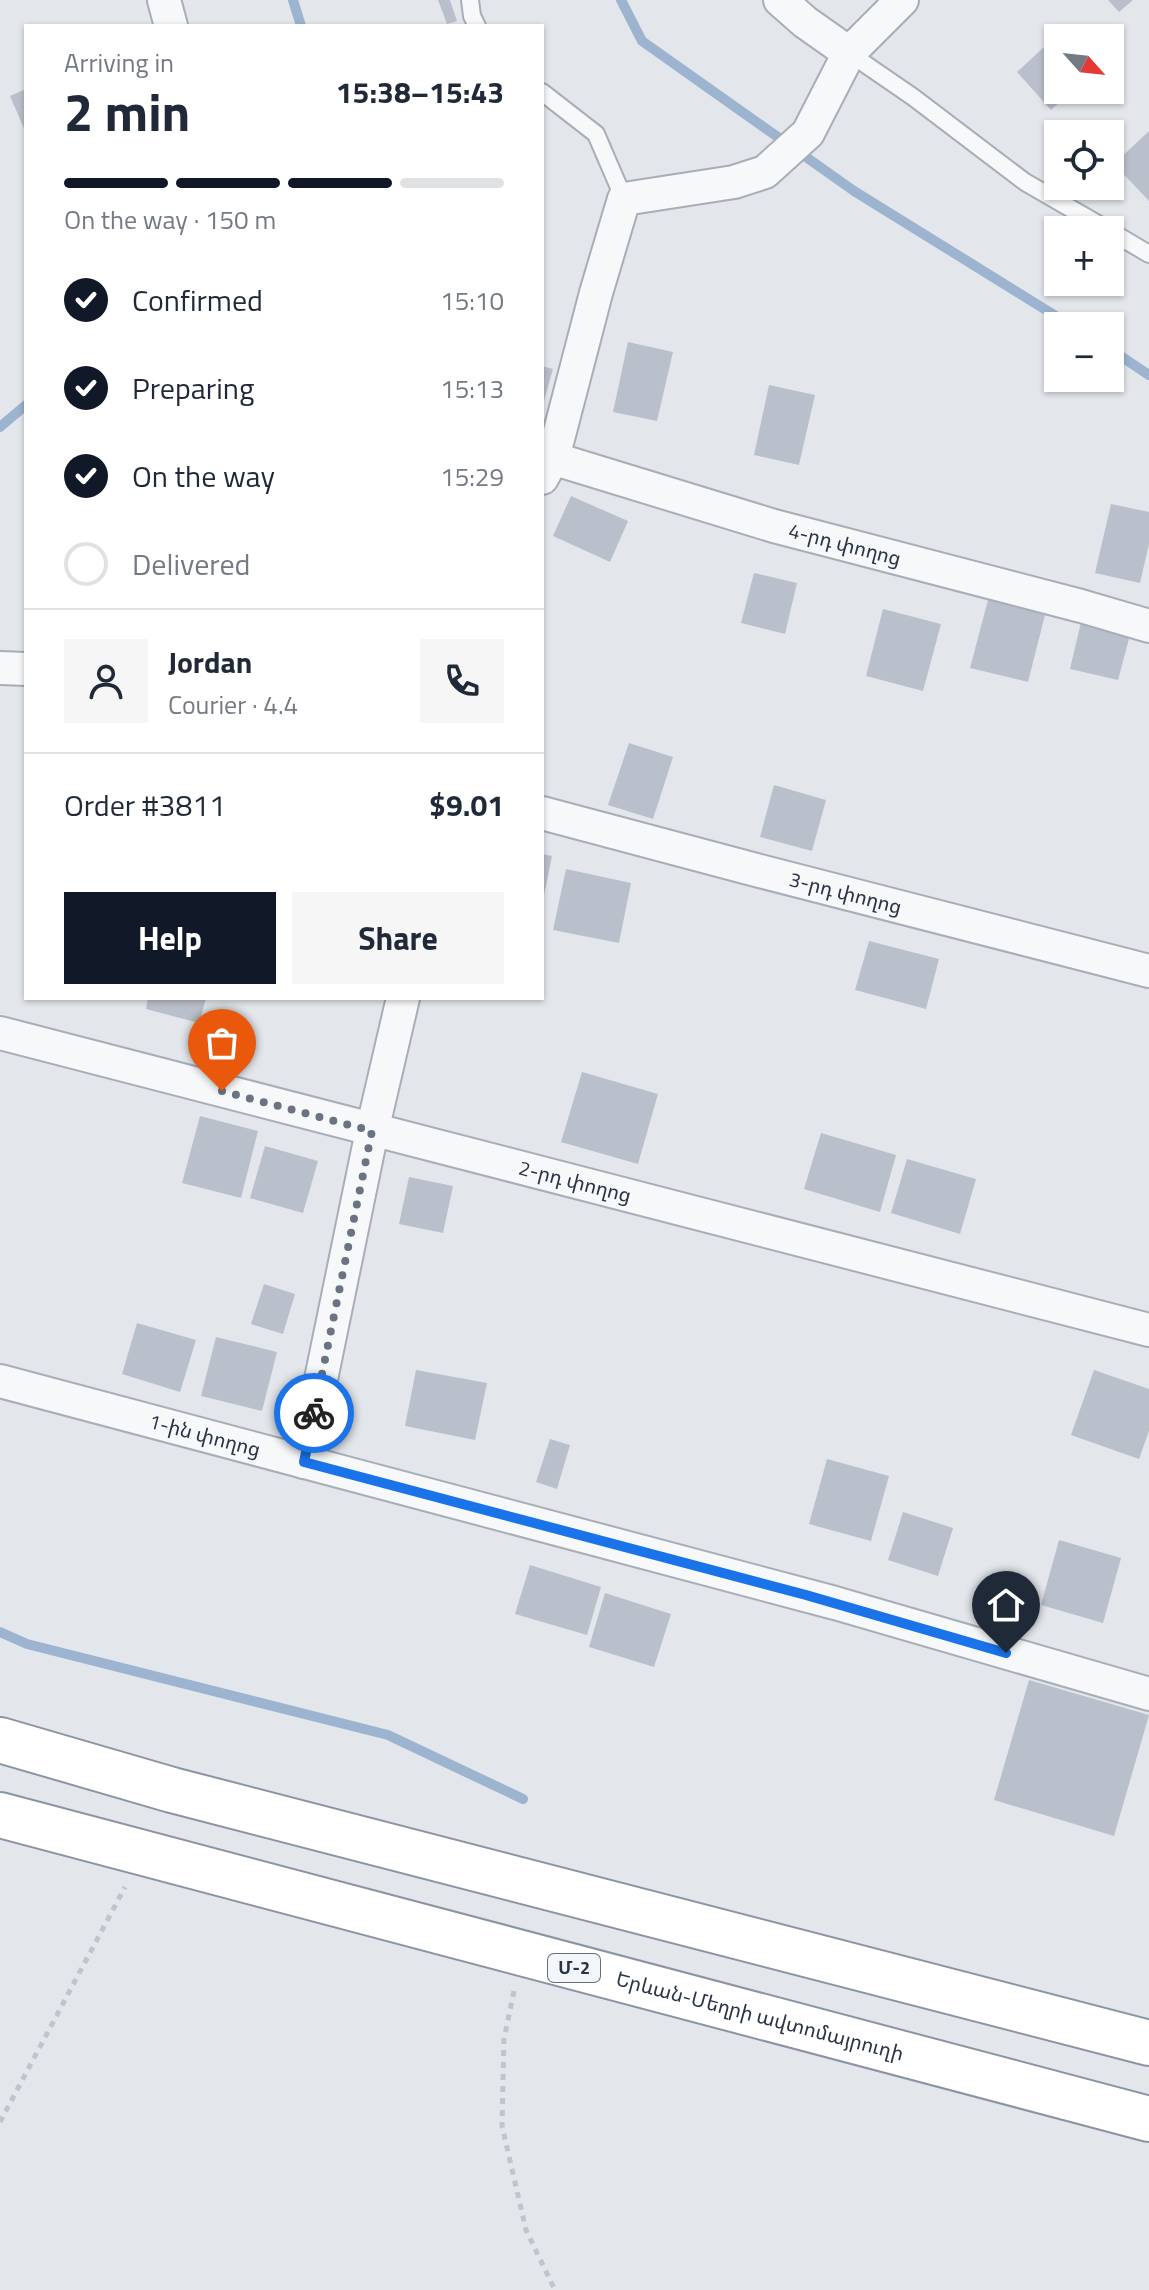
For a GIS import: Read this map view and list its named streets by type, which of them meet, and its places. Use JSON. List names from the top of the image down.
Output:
{
  "streets": {
    "highway": ["Մ-2", "Երևան-Մեղրի ավտոմայրուղի"],
    "street": [
      "4-րդ փողոց",
      "3-րդ փողոց",
      "2-րդ փողոց",
      "1-ին փողոց"
    ]
  },
  "north": "bottom right",
  "page": {
    "map_buttons": ["+", "−"],
    "heading": ["2 min", "Arriving in", "15:38–15:43"],
    "panel": [
      "Jordan",
      "Courier · 4.4",
      "Order #3811",
      "$9.01"
    ],
    "bar": "On the way · 150 m",
    "list": [
      ["Confirmed", "15:10"],
      ["Preparing", "15:13"],
      ["On the way", "15:29"],
      "Delivered"
    ],
    "buttons": ["Help", "Share"]
  }
}
